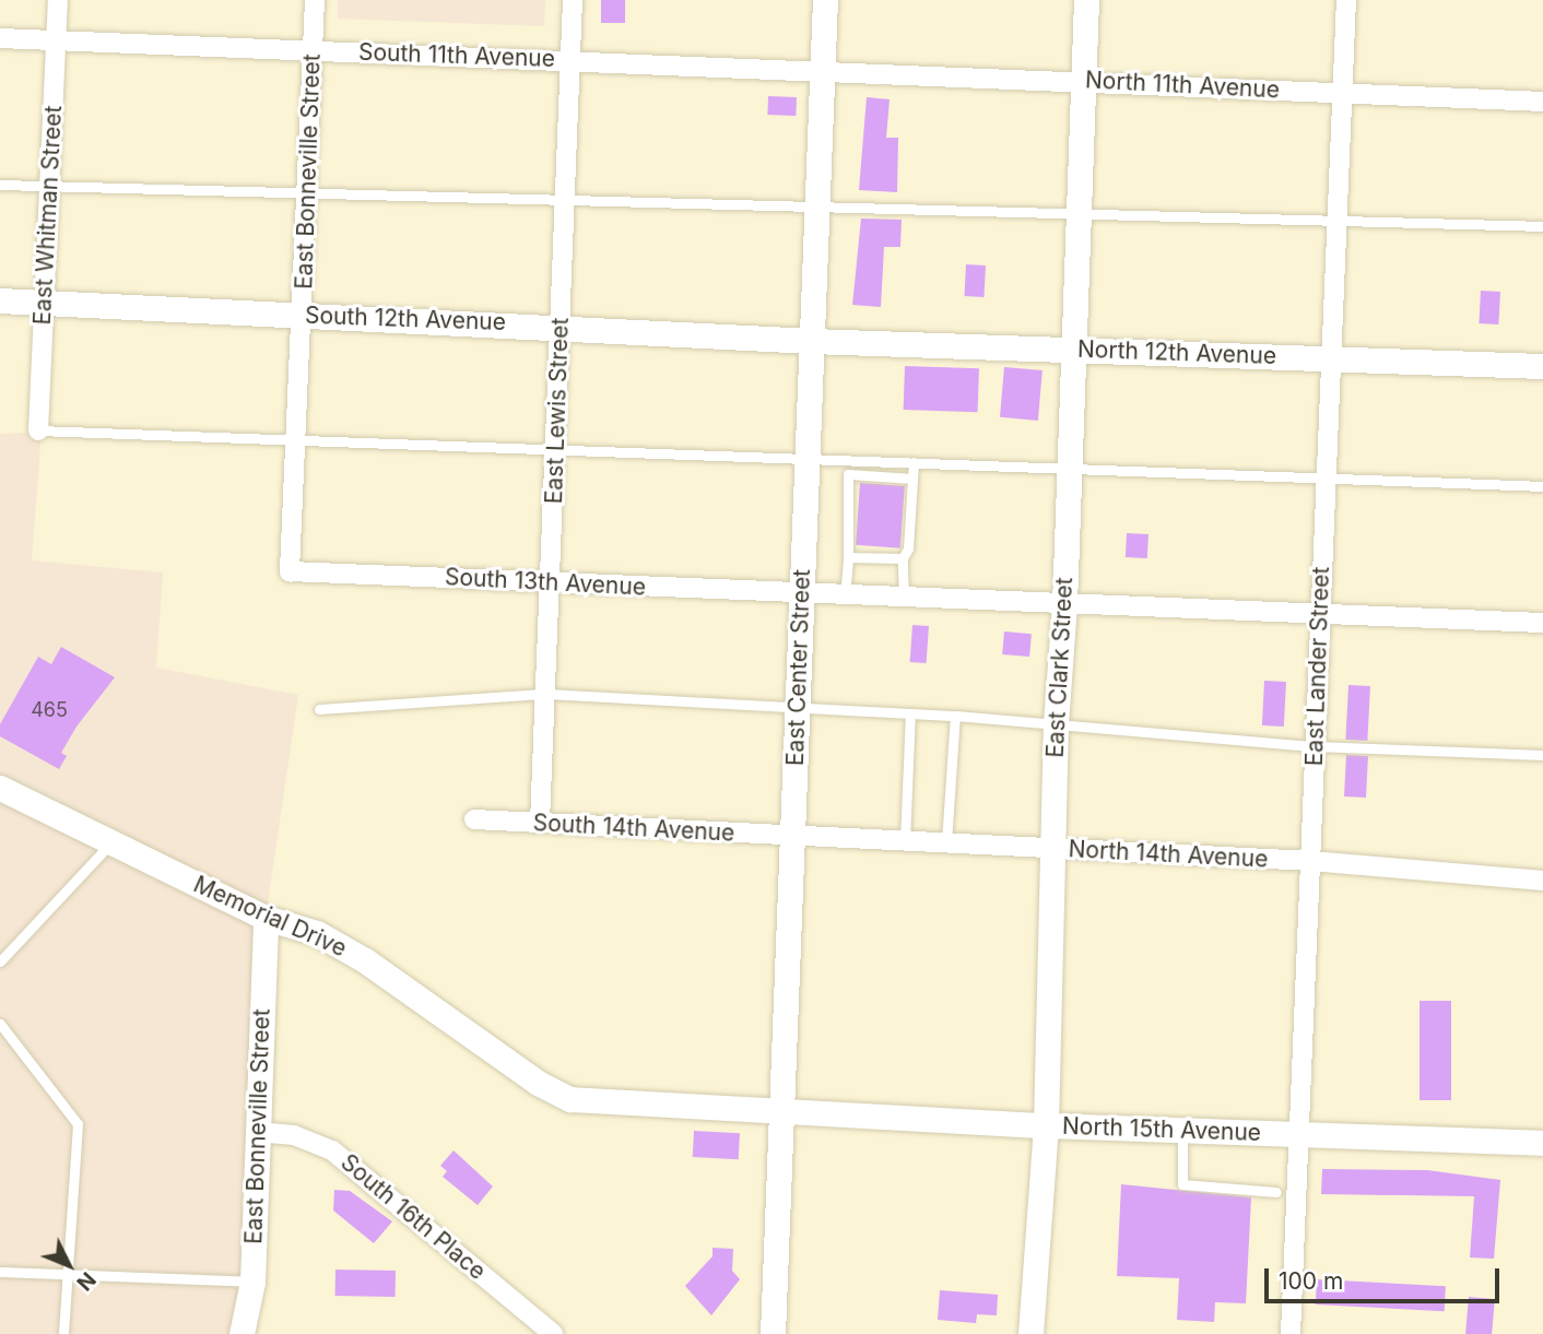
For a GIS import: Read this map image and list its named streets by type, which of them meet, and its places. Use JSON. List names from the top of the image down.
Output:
{
  "streets": {
    "street": [
      "South 11th Avenue",
      "North 11th Avenue",
      "East Bonneville Street",
      "East Whitman Street",
      "South 12th Avenue",
      "North 12th Avenue",
      "East Lewis Street",
      "South 13th Avenue",
      "East Lander Street",
      "East Center Street",
      "East Clark Street",
      "South 14th Avenue",
      "North 14th Avenue",
      "Memorial Drive",
      "North 15th Avenue",
      "South 16th Place"
    ]
  },
  "crossings": [
    ["South 11th Avenue", "North 11th Avenue"],
    ["South 11th Avenue", "East Bonneville Street"],
    ["South 11th Avenue", "East Whitman Street"],
    ["South 11th Avenue", "East Lewis Street"],
    ["South 11th Avenue", "East Center Street"],
    ["North 11th Avenue", "East Lander Street"],
    ["North 11th Avenue", "East Center Street"],
    ["North 11th Avenue", "East Clark Street"],
    ["East Bonneville Street", "South 12th Avenue"],
    ["East Bonneville Street", "South 13th Avenue"],
    ["East Bonneville Street", "Memorial Drive"],
    ["East Bonneville Street", "South 16th Place"],
    ["East Whitman Street", "South 12th Avenue"],
    ["South 12th Avenue", "North 12th Avenue"],
    ["South 12th Avenue", "East Lewis Street"],
    ["South 12th Avenue", "East Center Street"],
    ["North 12th Avenue", "East Lander Street"],
    ["North 12th Avenue", "East Center Street"],
    ["North 12th Avenue", "East Clark Street"],
    ["East Lewis Street", "South 13th Avenue"],
    ["East Lewis Street", "South 14th Avenue"],
    ["South 13th Avenue", "East Lander Street"],
    ["South 13th Avenue", "East Center Street"],
    ["South 13th Avenue", "East Clark Street"],
    ["East Lander Street", "North 14th Avenue"],
    ["East Lander Street", "North 15th Avenue"],
    ["East Center Street", "South 14th Avenue"],
    ["East Center Street", "North 14th Avenue"],
    ["East Center Street", "Memorial Drive"],
    ["East Center Street", "North 15th Avenue"],
    ["East Clark Street", "North 14th Avenue"],
    ["East Clark Street", "North 15th Avenue"],
    ["South 14th Avenue", "North 14th Avenue"],
    ["Memorial Drive", "North 15th Avenue"]
  ],
  "house_numbers": ["465"],
  "scale_bar": "100 m",
  "north": "bottom right"
}
